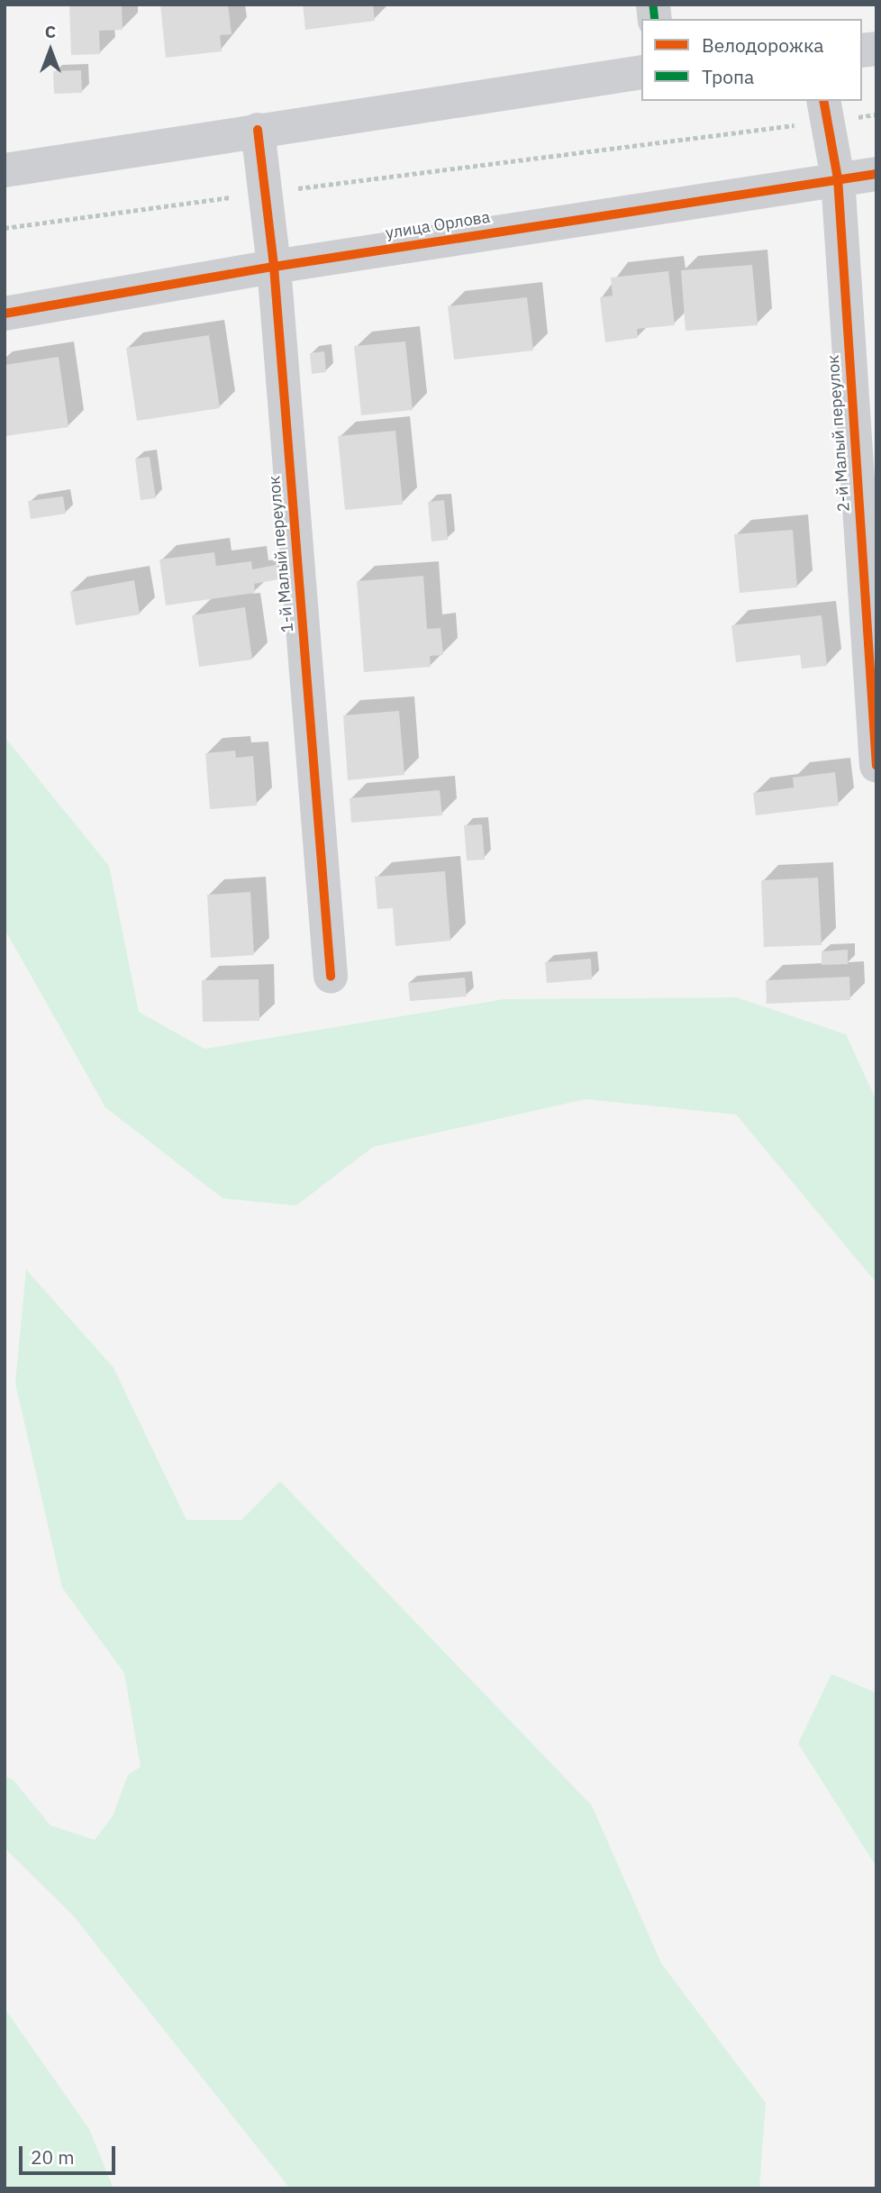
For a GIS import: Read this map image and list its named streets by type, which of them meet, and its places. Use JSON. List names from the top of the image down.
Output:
{
  "streets": {
    "street": ["улица Орлова", "2-й Малый переулок", "1-й Малый переулок"]
  },
  "crossings": [
    ["улица Орлова", "2-й Малый переулок"],
    ["улица Орлова", "1-й Малый переулок"]
  ],
  "legend": ["Велодорожка", "Тропа"],
  "scale_bar": "20 m",
  "north": "top"
}
